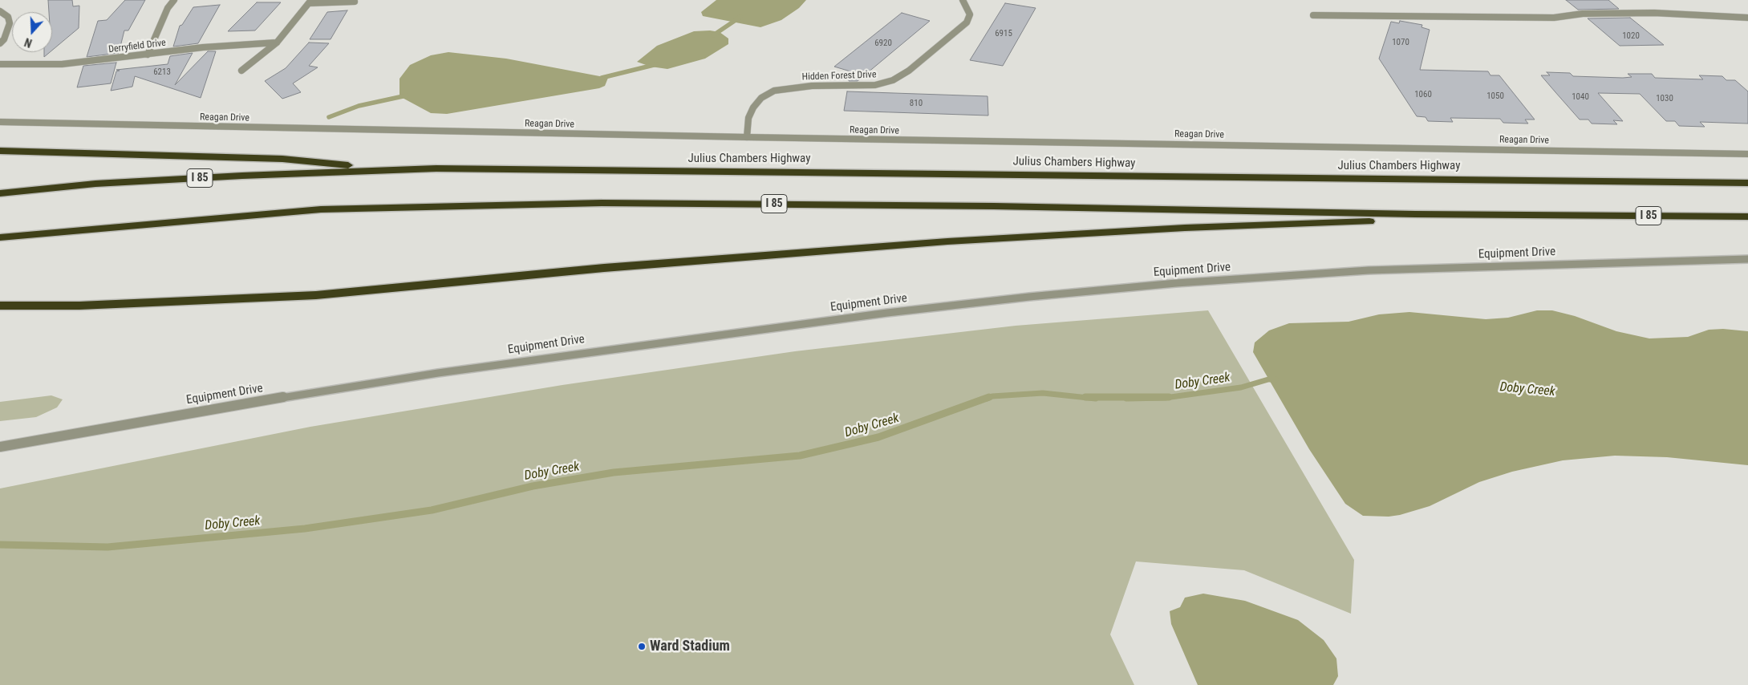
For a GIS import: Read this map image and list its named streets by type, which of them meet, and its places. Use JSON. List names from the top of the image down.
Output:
{
  "streets": {
    "highway": ["Julius Chambers Highway", "I 85"],
    "street": [
      "Derryfield Drive",
      "Hidden Forest Drive",
      "Reagan Drive",
      "Equipment Drive"
    ]
  },
  "crossings": [
    ["Hidden Forest Drive", "Reagan Drive"],
    ["Julius Chambers Highway", "I 85"]
  ],
  "water": ["Doby Creek"],
  "places": ["Ward Stadium"],
  "house_numbers": [
    "6915",
    "1020",
    "1070",
    "6920",
    "6213",
    "1060",
    "1050",
    "1040",
    "1030",
    "810"
  ],
  "north": "bottom"
}
